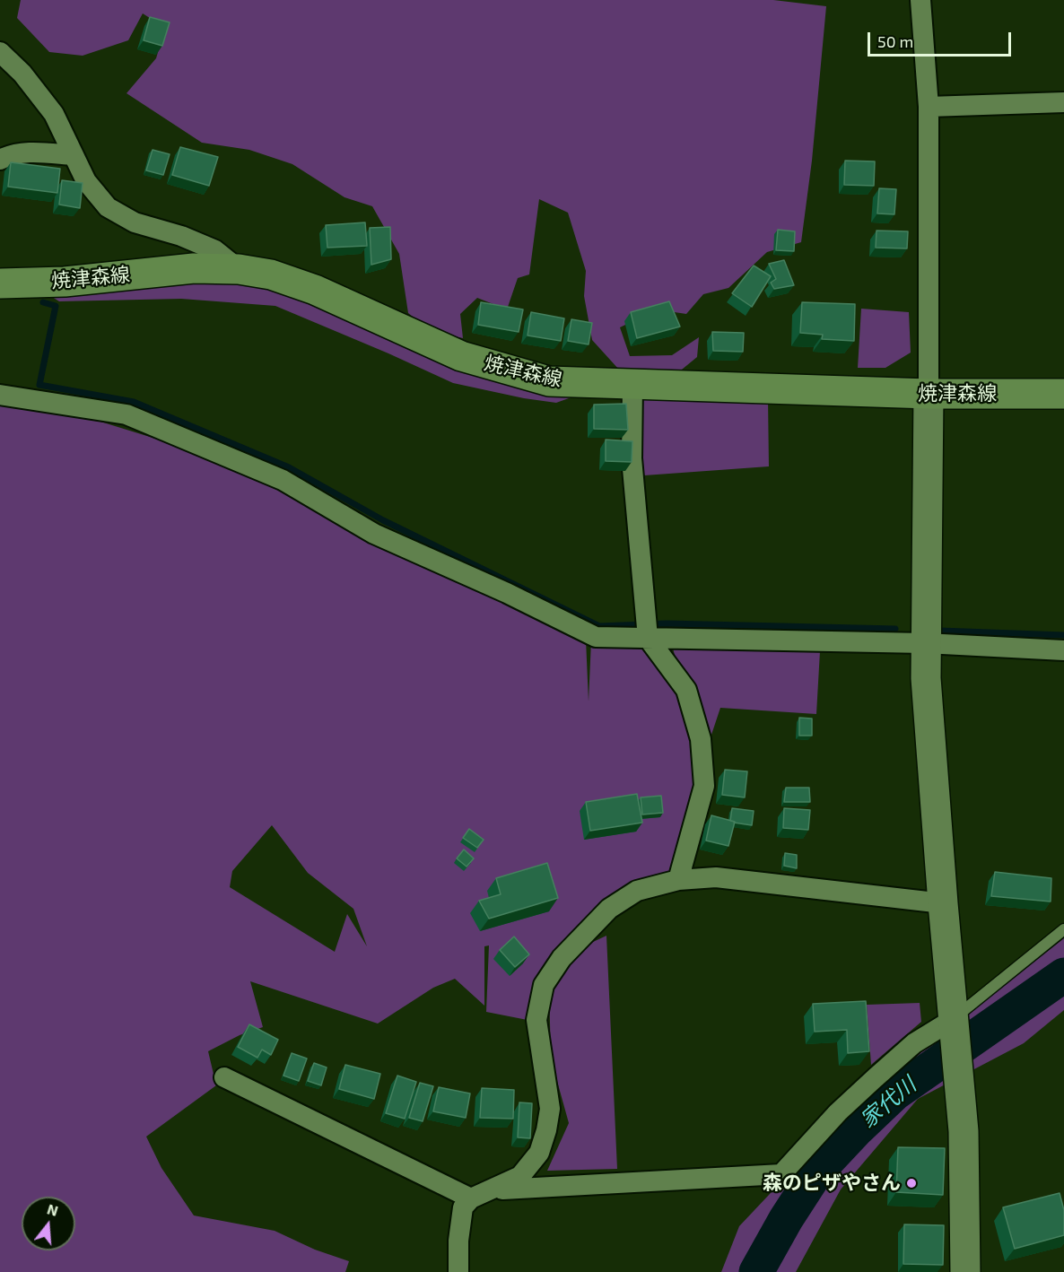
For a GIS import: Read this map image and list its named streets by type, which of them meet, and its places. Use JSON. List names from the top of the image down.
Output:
{
  "streets": {
    "main road": ["焼津森線"]
  },
  "water": ["家代川"],
  "places": ["森のピザやさん"],
  "scale_bar": "50 m",
  "north": "top"
}
